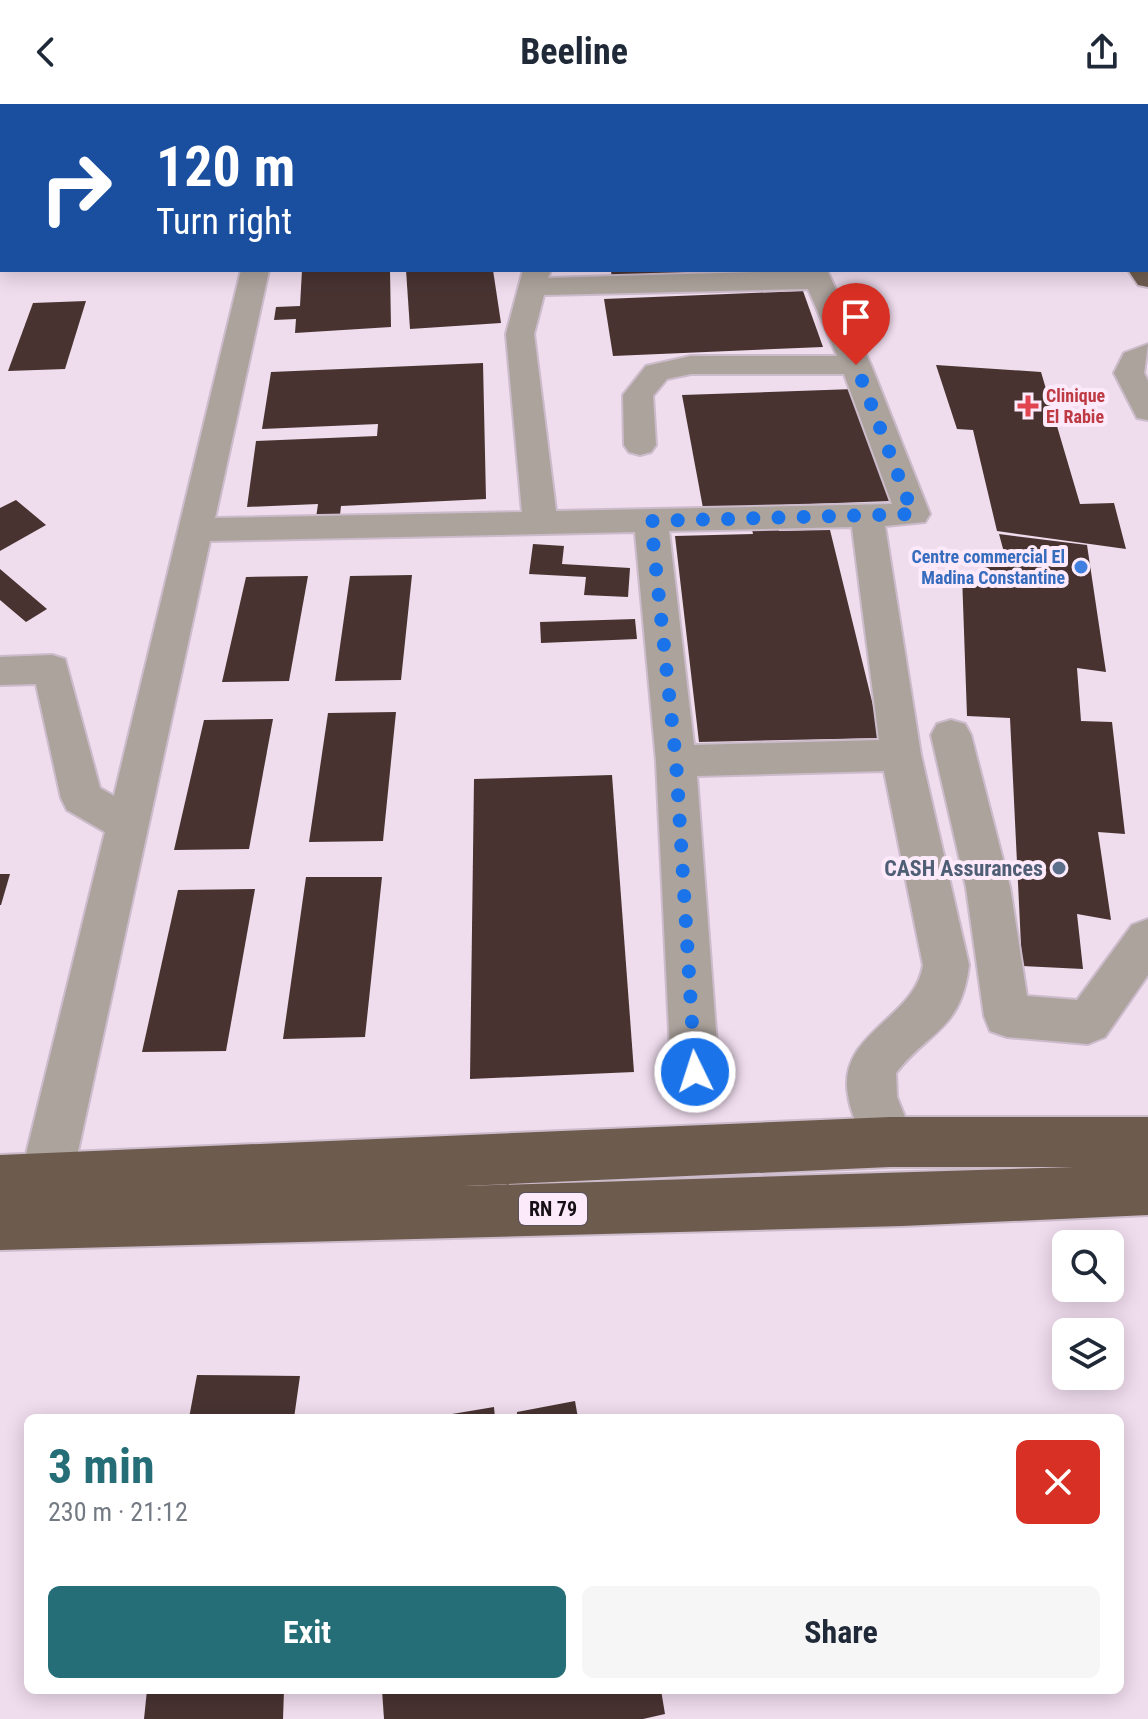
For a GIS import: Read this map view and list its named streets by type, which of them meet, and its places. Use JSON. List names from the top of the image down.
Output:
{
  "streets": {
    "highway": ["RN 79"]
  },
  "places": {
    "health": ["Clinique El Rabie"],
    "other": ["Centre commercial El Madina Constantine", "CASH Assurances"]
  },
  "page": {
    "header": "Beeline",
    "turn": ["120 m", "Turn right"],
    "heading": ["3 min", "230 m · 21:12"],
    "buttons": ["Exit", "Share"]
  }
}
